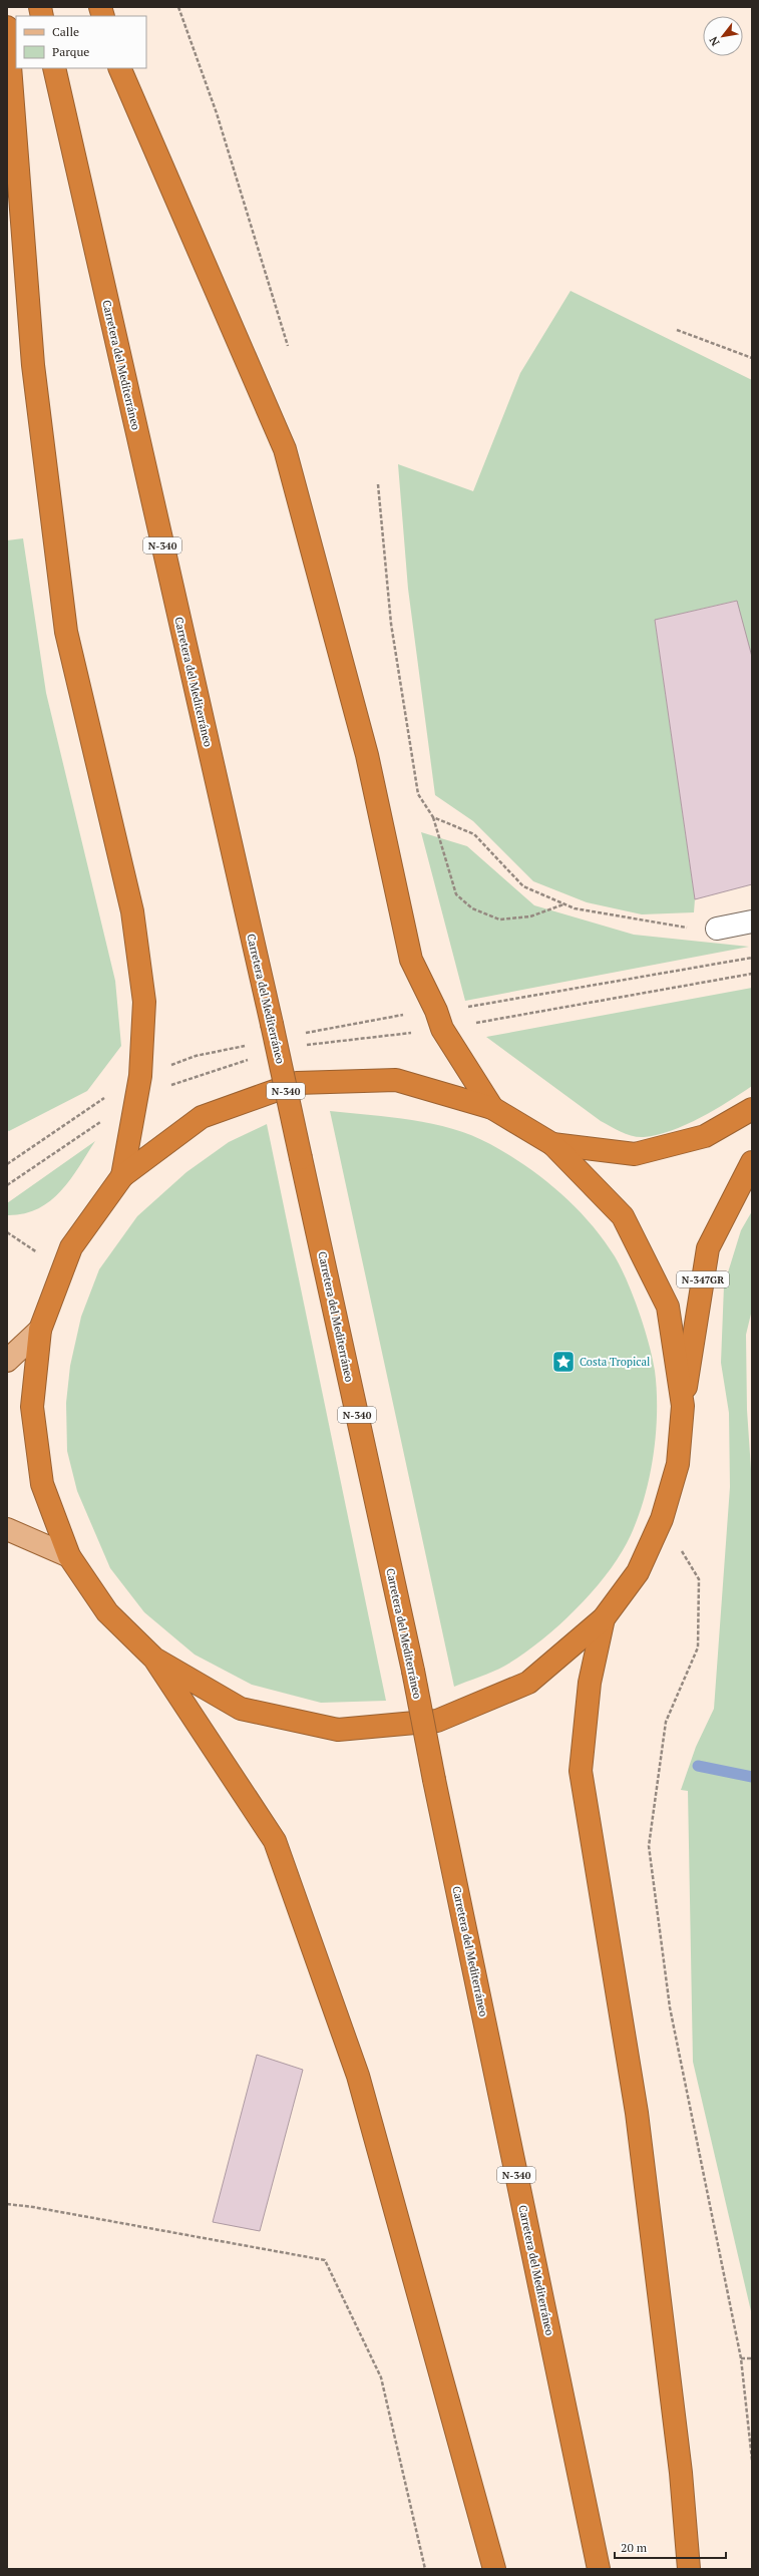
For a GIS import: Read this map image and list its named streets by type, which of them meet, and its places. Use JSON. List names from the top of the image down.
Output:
{
  "streets": {
    "highway": ["Carretera del Mediterráneo", "N-340", "N-347GR"]
  },
  "places": {
    "place": ["Costa Tropical"]
  },
  "legend": ["Calle", "Parque"],
  "scale_bar": "20 m",
  "north": "bottom left"
}
